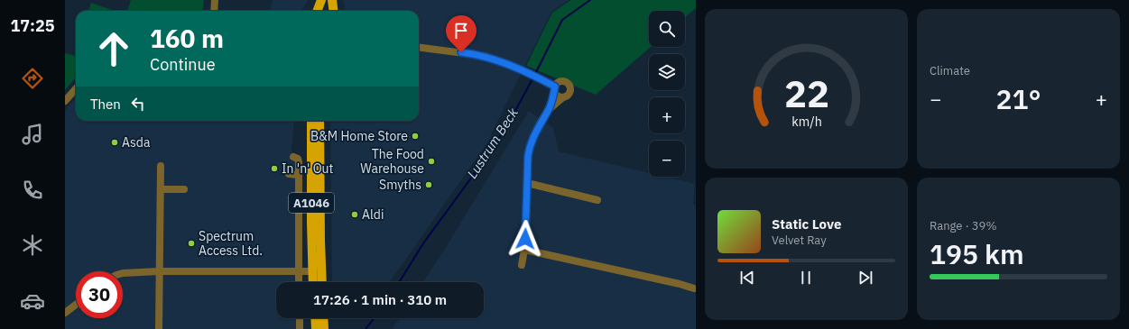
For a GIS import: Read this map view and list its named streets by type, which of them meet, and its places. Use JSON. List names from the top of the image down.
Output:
{
  "streets": {
    "main road": ["A1046"]
  },
  "water": ["Lustrum Beck"],
  "places": [
    "B&M Home Store",
    "Asda",
    "The Food Warehouse",
    "In 'n' Out",
    "Smyths",
    "Aldi",
    "Spectrum Access Ltd."
  ],
  "page": {
    "tabs": "17:25",
    "tile": [
      "Climate",
      ["Range · 39%", "195 km"]
    ],
    "map_buttons": ["+", "−"],
    "turn": ["160 m", "Continue"],
    "heat": ["−", "21°", "+"],
    "then": "Then",
    "song": ["Static Love", "Velvet Ray"],
    "limit": "30",
    "trip": "17:26 · 1 min · 310 m",
    "gauge": ["22", "km/h"]
  }
}
